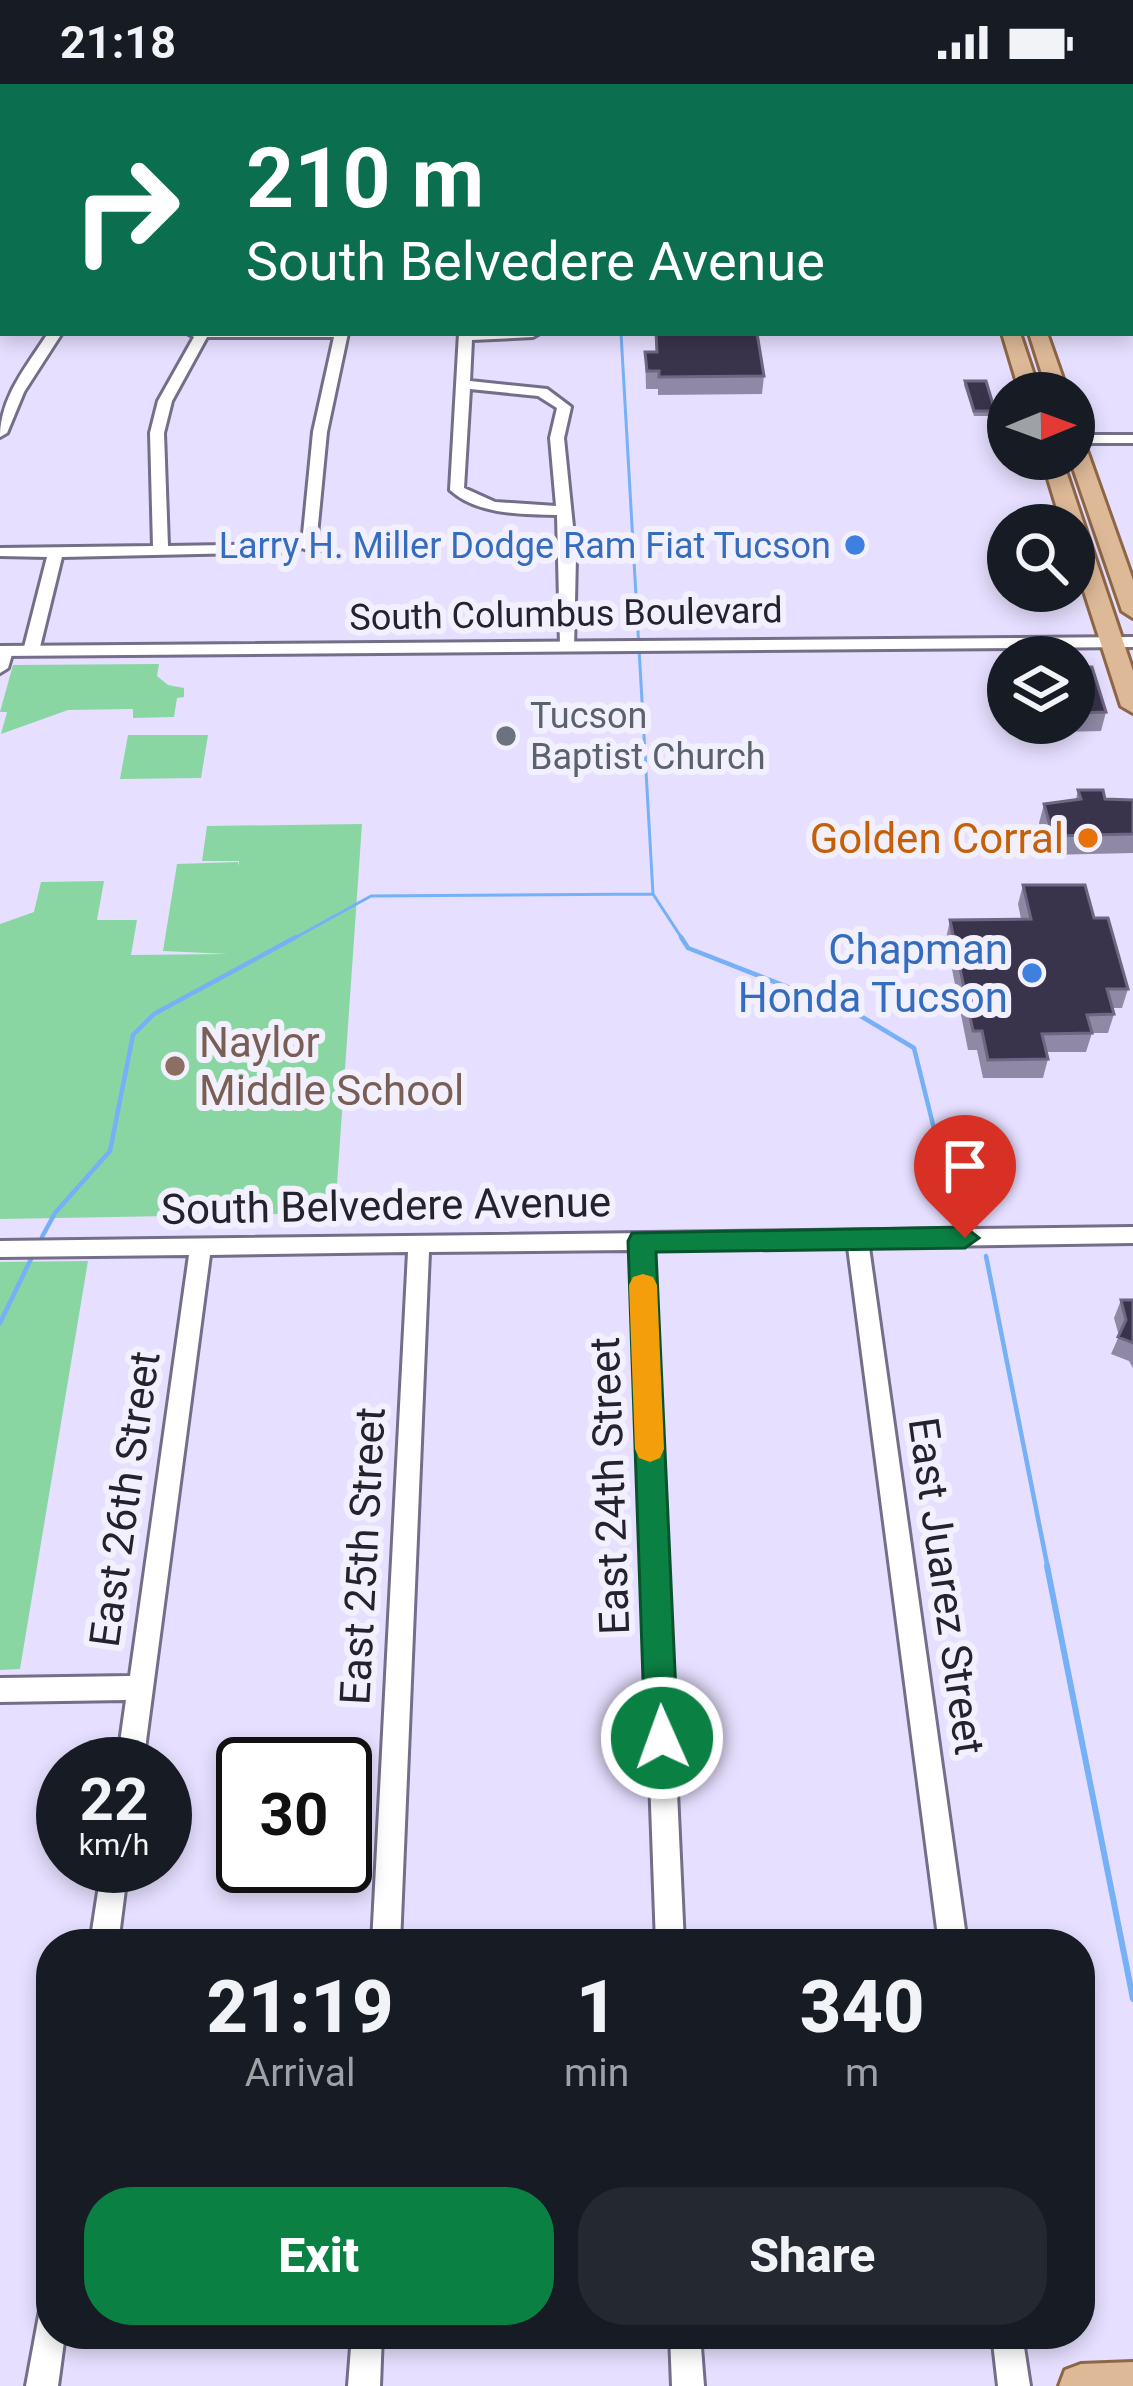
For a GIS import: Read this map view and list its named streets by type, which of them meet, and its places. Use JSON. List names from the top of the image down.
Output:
{
  "streets": {
    "street": [
      "South Columbus Boulevard",
      "South Belvedere Avenue",
      "East 24th Street",
      "East 26th Street",
      "East 25th Street",
      "East Juarez Street"
    ]
  },
  "crossings": [
    ["South Belvedere Avenue", "East 24th Street"],
    ["South Belvedere Avenue", "East 26th Street"],
    ["South Belvedere Avenue", "East 25th Street"],
    ["South Belvedere Avenue", "East Juarez Street"]
  ],
  "places": [
    "Larry H. Miller Dodge Ram Fiat Tucson",
    "Tucson Baptist Church",
    "Golden Corral",
    "Chapman Honda Tucson",
    "Naylor Middle School"
  ],
  "north": "right",
  "page": {
    "status": "21:18",
    "turn": ["210 m", "South Belvedere Avenue"],
    "speed": "22 km/h",
    "limit": "30",
    "eta": [
      "21:19",
      "Arrival",
      "1",
      "min",
      "340",
      "m"
    ],
    "buttons": ["Exit", "Share"]
  }
}
